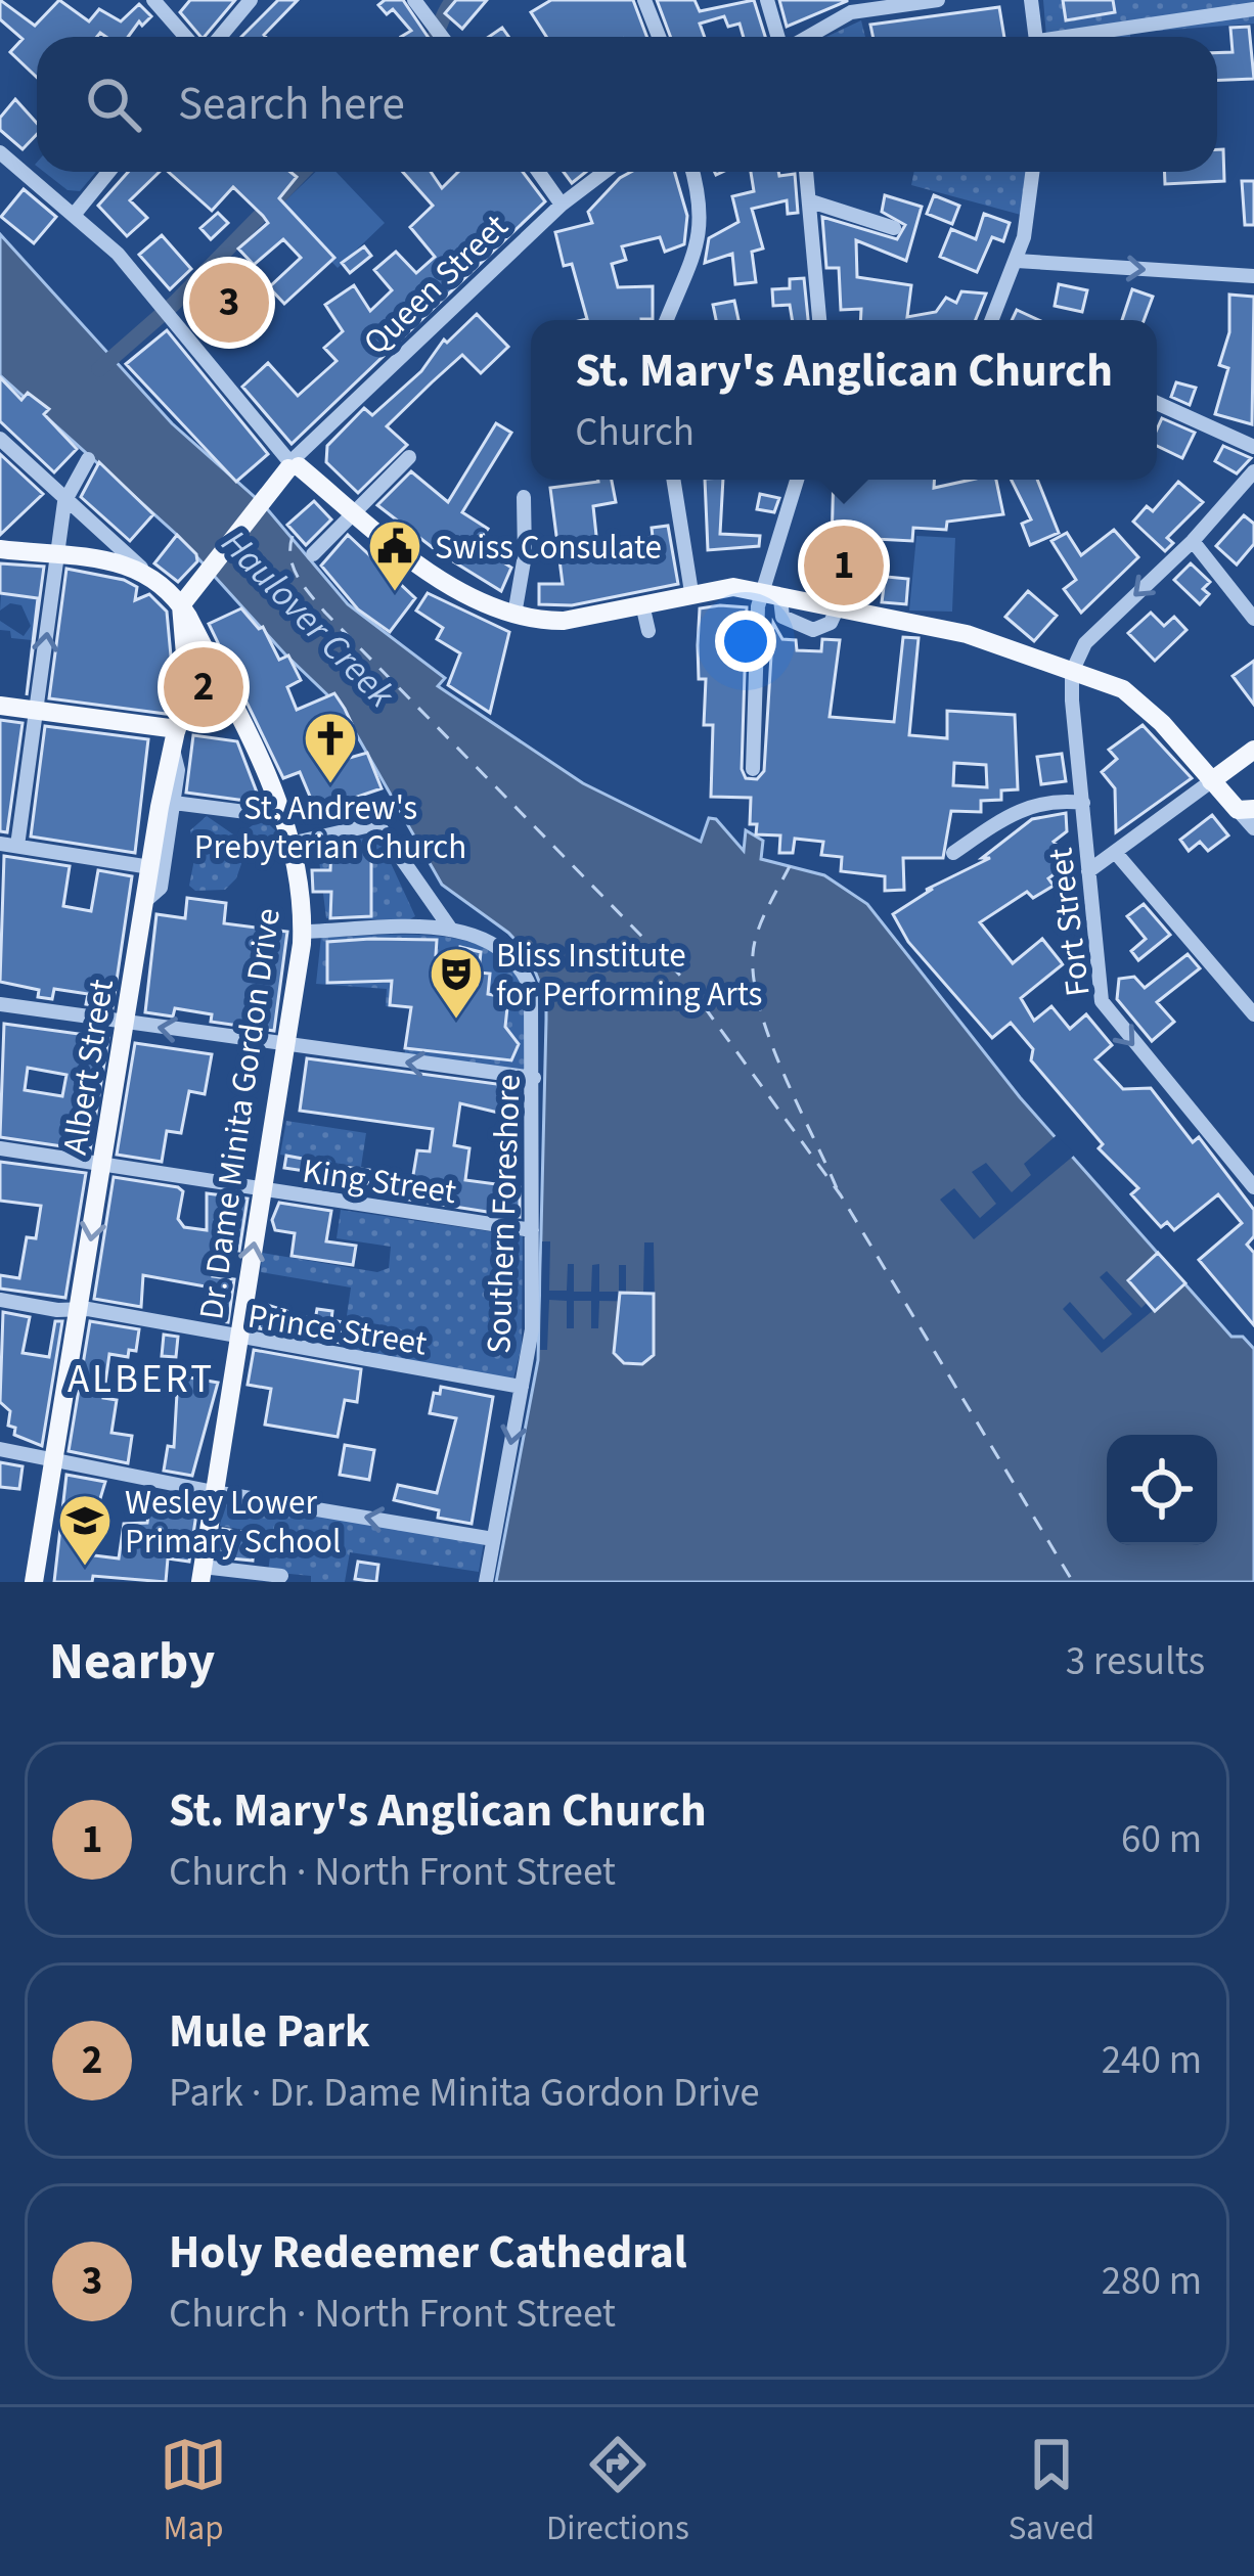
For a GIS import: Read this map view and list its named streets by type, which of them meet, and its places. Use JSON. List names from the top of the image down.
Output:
{
  "streets": {
    "main road": ["Queen Street", "Albert Street", "Dr. Dame Minita Gordon Drive"],
    "street": [
      "Fort Street",
      "King Street",
      "Southern Foreshore",
      "Prince Street"
    ]
  },
  "crossings": [
    ["Queen Street", "Albert Street"],
    ["Queen Street", "Dr. Dame Minita Gordon Drive"],
    ["Albert Street", "Dr. Dame Minita Gordon Drive"],
    ["Albert Street", "King Street"],
    ["Albert Street", "Prince Street"],
    ["Dr. Dame Minita Gordon Drive", "King Street"],
    ["Dr. Dame Minita Gordon Drive", "Prince Street"],
    ["King Street", "Southern Foreshore"],
    ["Southern Foreshore", "Prince Street"]
  ],
  "districts": ["ALBERT"],
  "water": ["Haulover Creek"],
  "places": {
    "public building": ["Swiss Consulate"],
    "church": ["St. Andrew's Prebyterian Church"],
    "theatre": ["Bliss Institute for Performing Arts"],
    "school or university": ["Wesley Lower Primary School"]
  },
  "page": {
    "search": "Search here",
    "pins": ["3", "1", "2"],
    "popup": ["St. Mary's Anglican Church", "Church"],
    "heading": ["Nearby", "3 results"],
    "list": [
      {
        "mark": "1",
        "name": "St. Mary's Anglican Church",
        "note": "Church · North Front Street",
        "value": "60 m"
      },
      {
        "mark": "2",
        "name": "Mule Park",
        "note": "Park · Dr. Dame Minita Gordon Drive",
        "value": "240 m"
      },
      {
        "mark": "3",
        "name": "Holy Redeemer Cathedral",
        "note": "Church · North Front Street",
        "value": "280 m"
      }
    ],
    "nav": ["Map", "Directions", "Saved"]
  }
}
